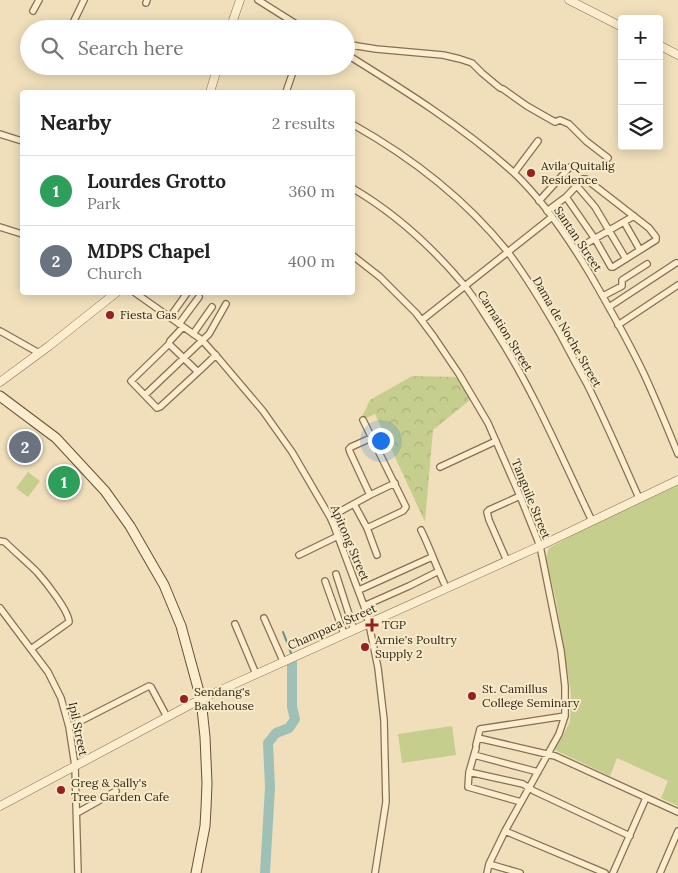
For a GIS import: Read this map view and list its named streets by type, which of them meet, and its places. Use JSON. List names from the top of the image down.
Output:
{
  "streets": {
    "street": [
      "Santan Street",
      "Carnation Street",
      "Dama de Noche Street",
      "Tanguile Street",
      "Apitong Street",
      "Champaca Street",
      "Ipil Street"
    ]
  },
  "crossings": [
    ["Carnation Street", "Champaca Street"],
    ["Dama de Noche Street", "Champaca Street"],
    ["Tanguile Street", "Champaca Street"],
    ["Apitong Street", "Champaca Street"],
    ["Champaca Street", "Ipil Street"]
  ],
  "places": {
    "other": [
      "Avila Quitalig Residence",
      "Fiesta Gas",
      "Arnie's Poultry Supply 2",
      "St. Camillus College Seminary",
      "Sendang's Bakehouse",
      "Greg & Sally's Tree Garden Cafe"
    ],
    "health": ["TGP"]
  },
  "page": {
    "map_buttons": ["+", "−"],
    "search": "Search here",
    "heading": ["Nearby", "2 results"],
    "list": [
      {
        "mark": "1",
        "name": "Lourdes Grotto",
        "note": "Park",
        "value": "360 m"
      },
      {
        "mark": "2",
        "name": "MDPS Chapel",
        "note": "Church",
        "value": "400 m"
      }
    ],
    "pins": ["2", "1"]
  }
}
